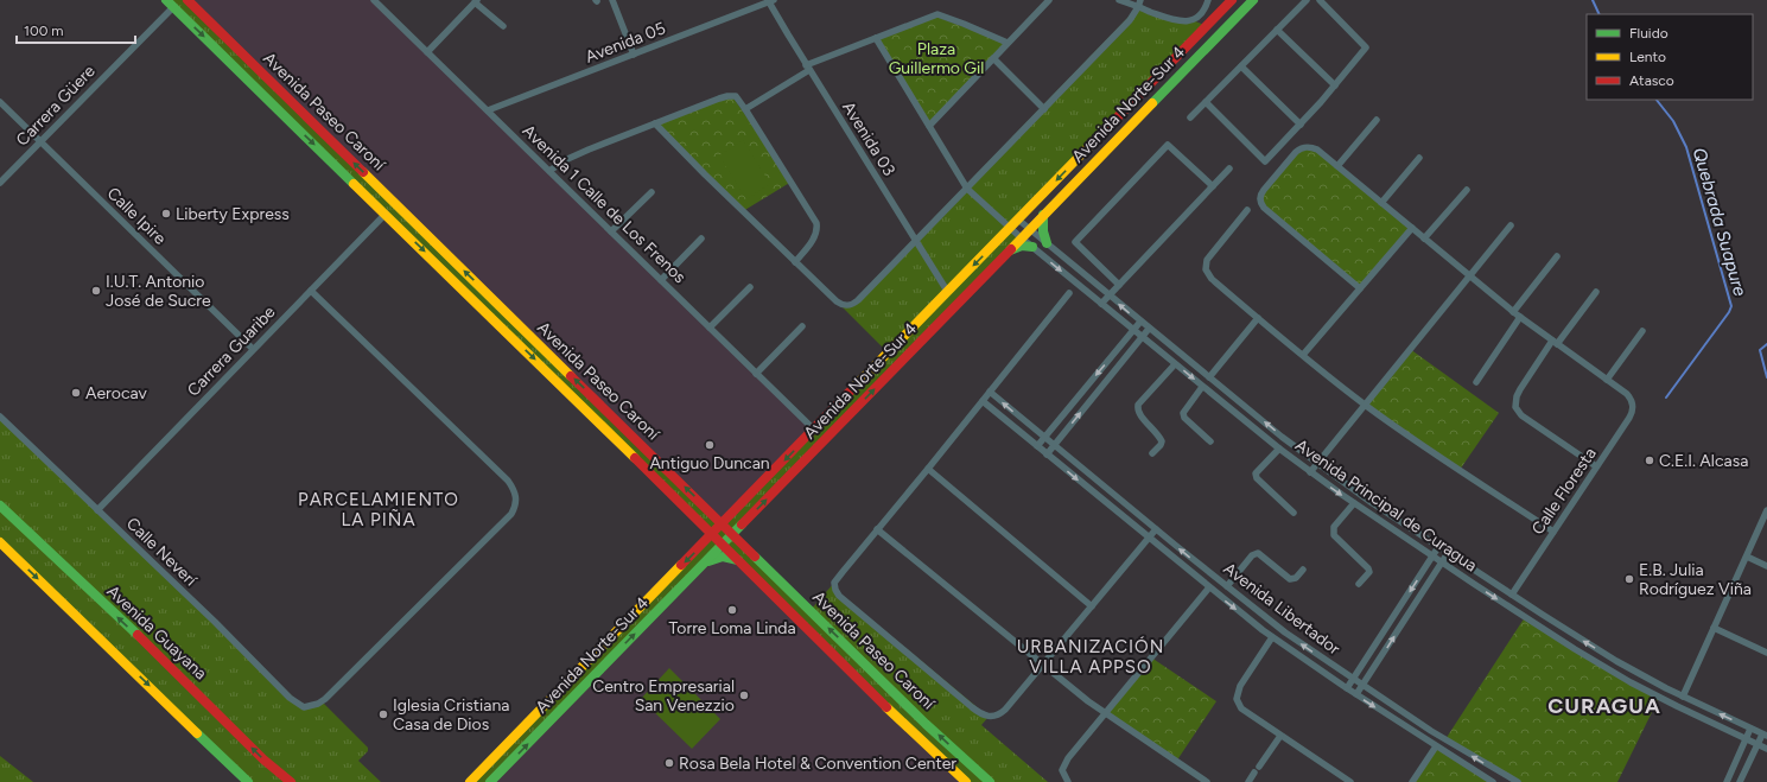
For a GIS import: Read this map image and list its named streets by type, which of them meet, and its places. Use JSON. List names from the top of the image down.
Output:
{
  "streets": {
    "main road": ["Avenida Norte-Sur 4", "Avenida Paseo Caroní", "Avenida Guayana"],
    "street": [
      "Avenida 05",
      "Carrera Güere",
      "Avenida 03",
      "Avenida 1 Calle de Los Frenos",
      "Calle Ipire",
      "Carrera Guaribe",
      "Calle Floresta",
      "Avenida Principal de Curagua",
      "Calle Neverí",
      "Avenida Libertador"
    ]
  },
  "crossings": [
    ["Avenida 05", "Avenida 03"],
    ["Avenida 05", "Avenida 1 Calle de Los Frenos"],
    ["Avenida Norte-Sur 4", "Avenida Paseo Caroní"],
    ["Avenida Norte-Sur 4", "Avenida 03"],
    ["Avenida Norte-Sur 4", "Avenida 1 Calle de Los Frenos"],
    ["Avenida Norte-Sur 4", "Avenida Principal de Curagua"],
    ["Carrera Güere", "Avenida Paseo Caroní"],
    ["Carrera Güere", "Calle Ipire"],
    ["Avenida Paseo Caroní", "Carrera Guaribe"],
    ["Calle Ipire", "Carrera Guaribe"],
    ["Carrera Guaribe", "Calle Neverí"],
    ["Calle Floresta", "Avenida Principal de Curagua"]
  ],
  "districts": ["PARCELAMIENTO LA PIÑA", "URBANIZACIÓN VILLA APPSO", "CURAGUA"],
  "water": ["Quebrada Suapure"],
  "parks": ["Plaza Guillermo Gil"],
  "places": [
    "Liberty Express",
    "I.U.T. Antonio José de Sucre",
    "Aerocav",
    "Antiguo Duncan",
    "C.E.I. Alcasa",
    "E.B. Julia Rodríguez Viña",
    "Torre Loma Linda",
    "Centro Empresarial San Venezzio",
    "Iglesia Cristiana Casa de Dios",
    "Rosa Bela Hotel & Convention Center"
  ],
  "legend": ["Fluido", "Lento", "Atasco"],
  "scale_bar": "100 m"
}
